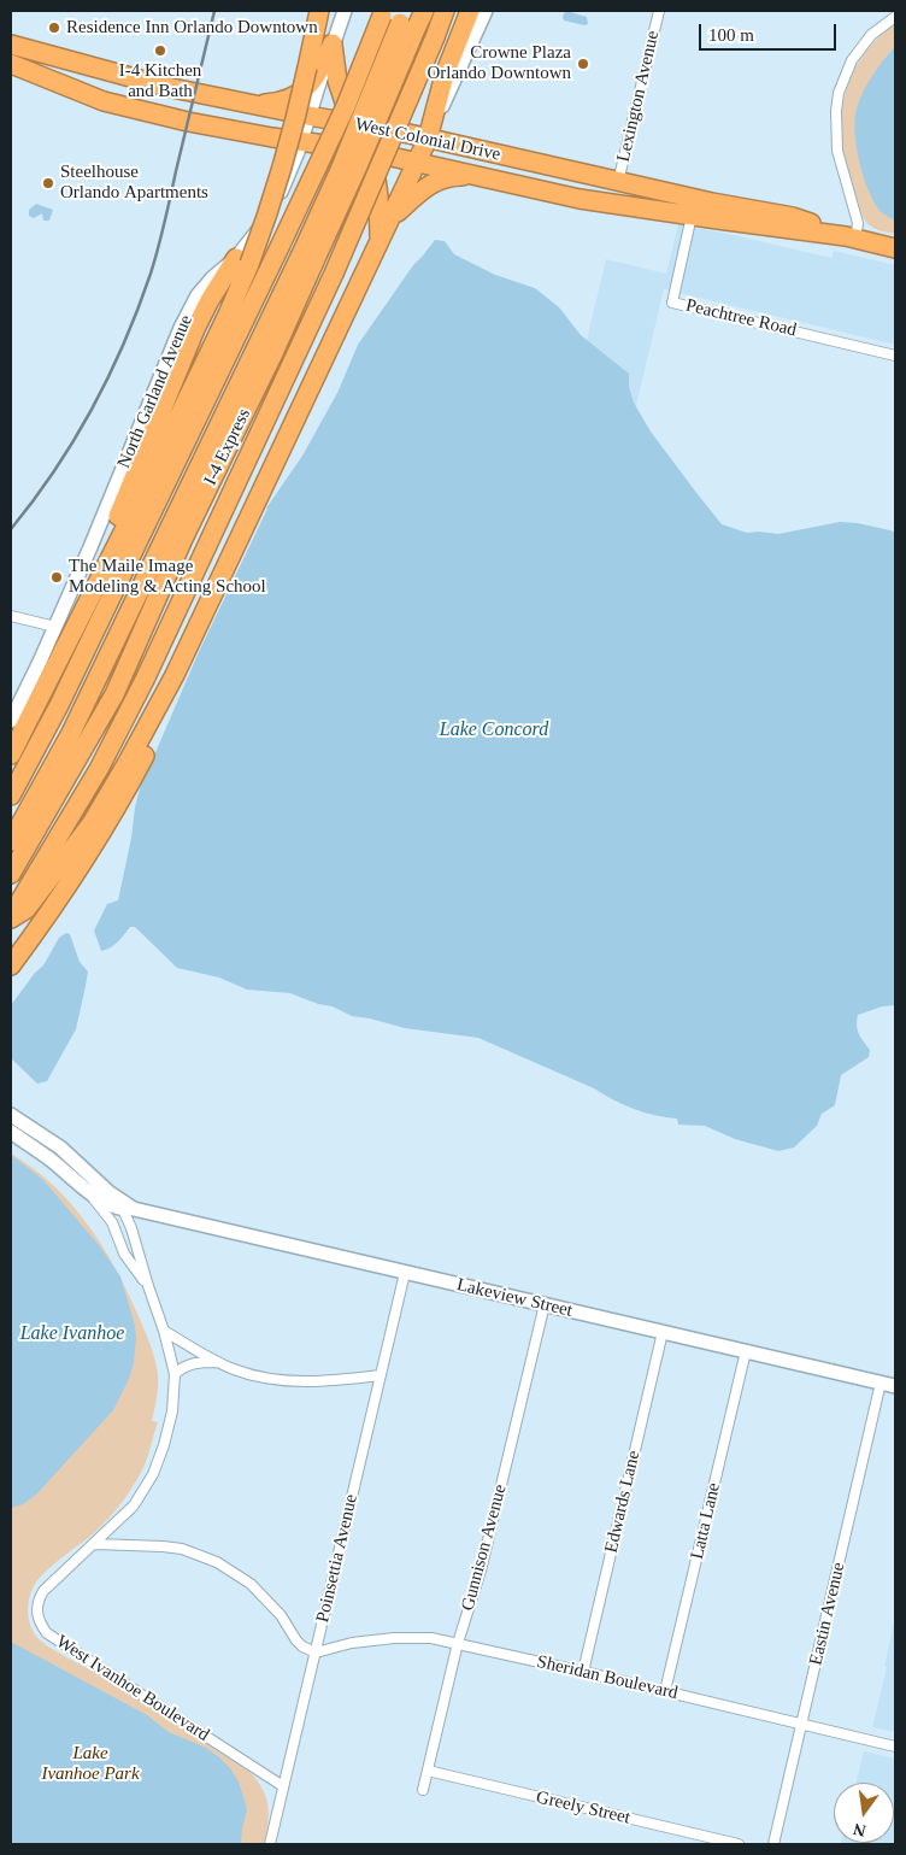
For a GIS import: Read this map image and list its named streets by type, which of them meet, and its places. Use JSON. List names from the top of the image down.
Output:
{
  "streets": {
    "highway": ["West Colonial Drive", "I-4 Express"],
    "street": [
      "Lexington Avenue",
      "Peachtree Road",
      "North Garland Avenue",
      "Lakeview Street",
      "Edwards Lane",
      "Latta Lane",
      "Gunnison Avenue",
      "Poinsettia Avenue",
      "Eastin Avenue",
      "Sheridan Boulevard",
      "West Ivanhoe Boulevard",
      "Greely Street"
    ]
  },
  "crossings": [
    ["Lexington Avenue", "West Colonial Drive"],
    ["West Colonial Drive", "Peachtree Road"],
    ["West Colonial Drive", "North Garland Avenue"],
    ["Lakeview Street", "Edwards Lane"],
    ["Lakeview Street", "Latta Lane"],
    ["Lakeview Street", "Gunnison Avenue"],
    ["Lakeview Street", "Poinsettia Avenue"],
    ["Lakeview Street", "Eastin Avenue"],
    ["Lakeview Street", "West Ivanhoe Boulevard"],
    ["Edwards Lane", "Sheridan Boulevard"],
    ["Latta Lane", "Sheridan Boulevard"],
    ["Gunnison Avenue", "Sheridan Boulevard"],
    ["Gunnison Avenue", "Greely Street"],
    ["Poinsettia Avenue", "Sheridan Boulevard"],
    ["Poinsettia Avenue", "West Ivanhoe Boulevard"],
    ["Eastin Avenue", "Sheridan Boulevard"]
  ],
  "water": ["Lake Concord", "Lake Ivanhoe"],
  "parks": ["Lake Ivanhoe Park"],
  "places": [
    "Residence Inn Orlando Downtown",
    "I-4 Kitchen and Bath",
    "Crowne Plaza Orlando Downtown",
    "Steelhouse Orlando Apartments",
    "The Maile Image Modeling & Acting School"
  ],
  "scale_bar": "100 m",
  "north": "bottom"
}
